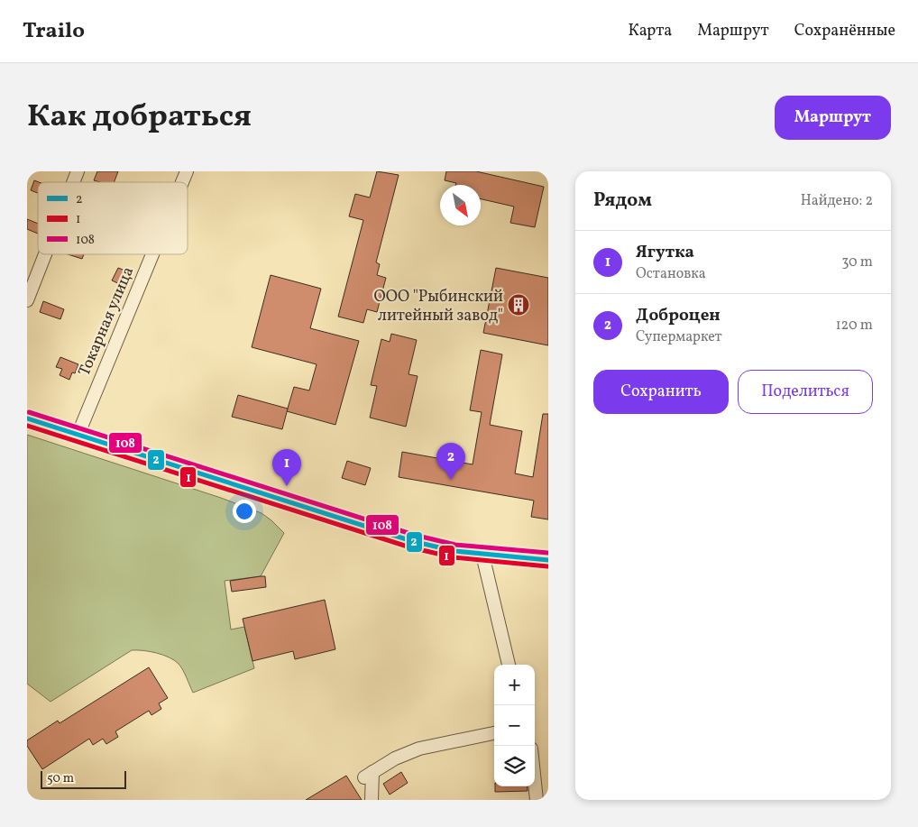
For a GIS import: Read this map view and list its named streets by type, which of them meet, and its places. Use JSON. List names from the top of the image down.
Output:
{
  "streets": {
    "street": ["Токарная улица"]
  },
  "places": {
    "building": ["ООО \"Рыбинский литейный завод\""]
  },
  "lines": ["transit line 108", "transit line 2", "transit line 1"],
  "legend": ["2", "1", "108"],
  "scale_bar": "50 m",
  "north": "bottom right",
  "page": {
    "header": "Trailo",
    "nav": ["Карта", "Маршрут", "Сохранённые"],
    "title": "Как добраться",
    "buttons": [
      "Маршрут",
      ["Сохранить", "Поделиться"]
    ],
    "heading": ["Рядом", "Найдено: 2"],
    "list": [
      {
        "mark": "1",
        "name": "Ягутка",
        "note": "Остановка",
        "value": "30 m"
      },
      {
        "mark": "2",
        "name": "Доброцен",
        "note": "Супермаркет",
        "value": "120 m"
      }
    ],
    "pins": ["2", "1"],
    "map_buttons": ["+", "−"],
    "scale": "50 m"
  }
}
